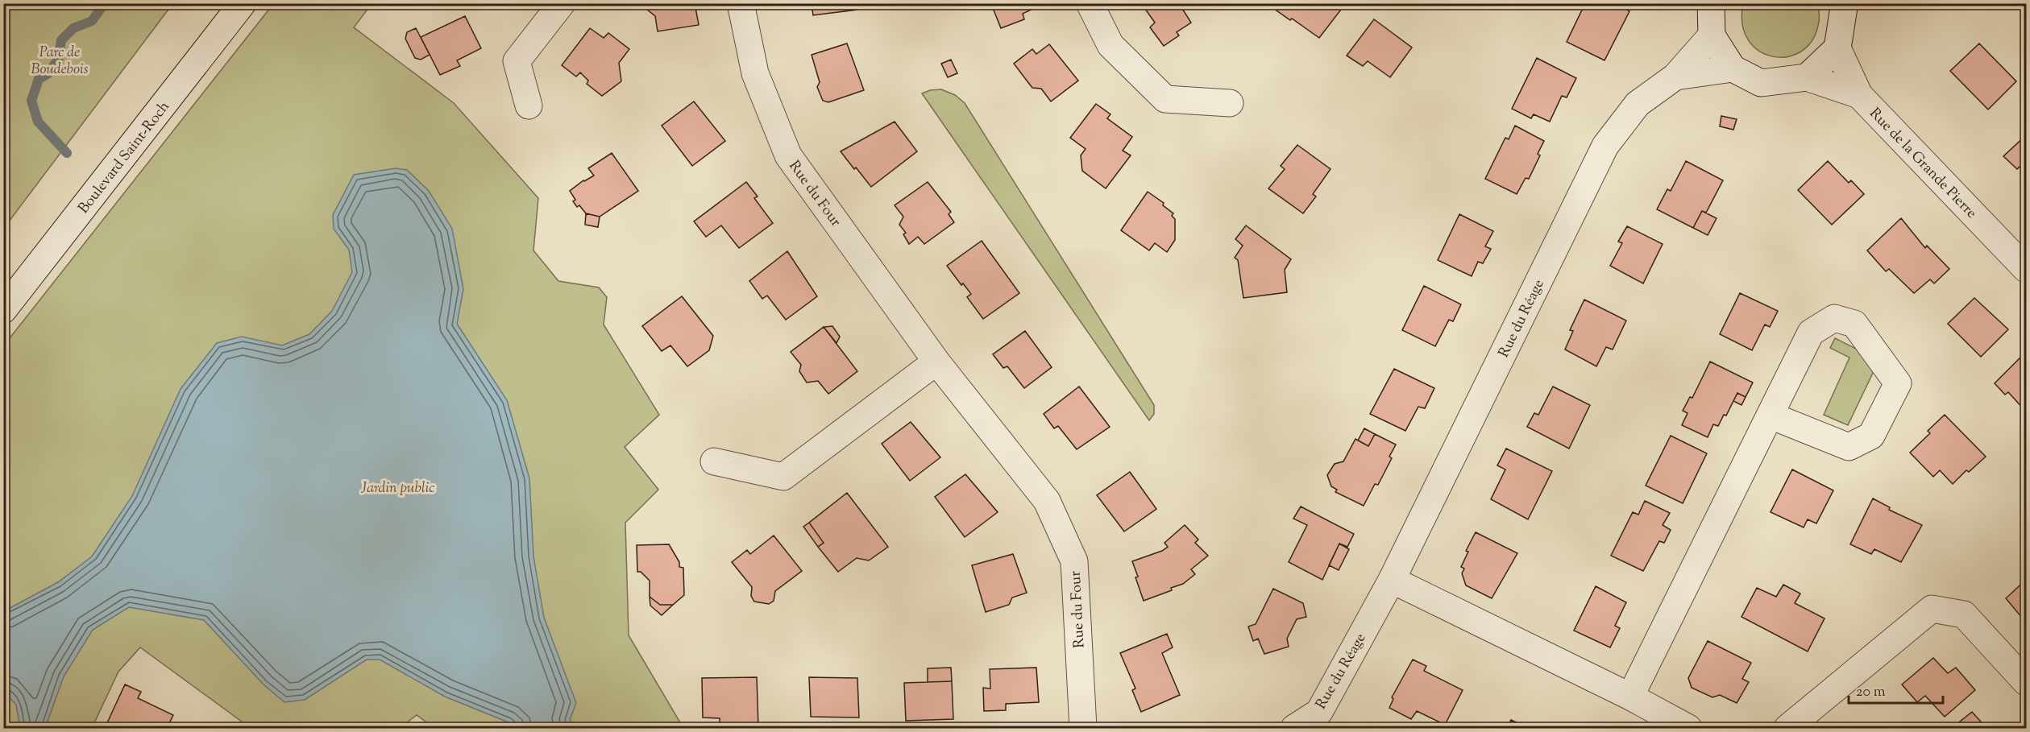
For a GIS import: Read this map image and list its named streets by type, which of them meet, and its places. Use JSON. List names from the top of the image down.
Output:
{
  "streets": {
    "street": [
      "Boulevard Saint-Roch",
      "Rue de la Grande Pierre",
      "Rue du Four",
      "Rue du Réage"
    ]
  },
  "parks": ["Parc de Boudebois", "Jardin public"],
  "scale_bar": "20 m"
}
